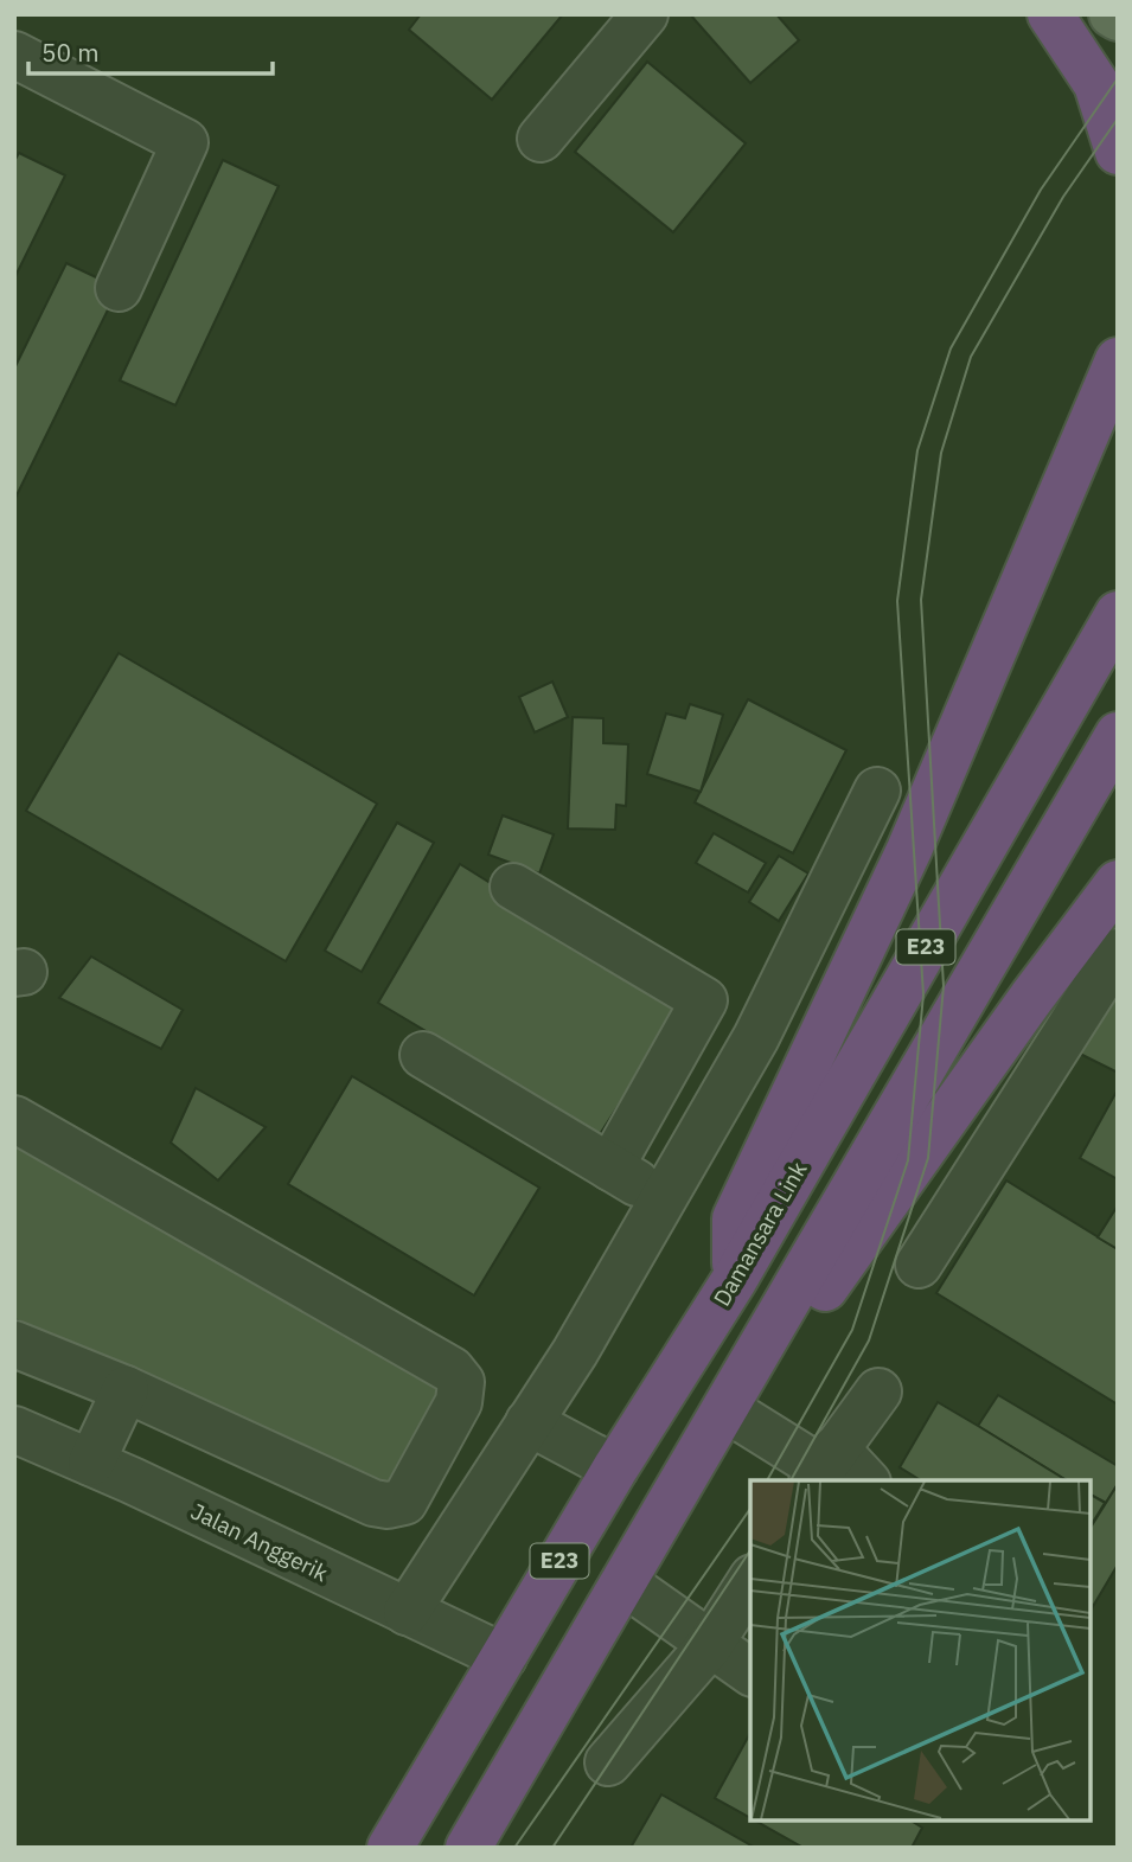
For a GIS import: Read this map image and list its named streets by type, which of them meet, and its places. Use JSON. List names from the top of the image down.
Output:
{
  "streets": {
    "highway": ["E23", "Damansara Link"],
    "street": ["Jalan Anggerik"]
  },
  "crossings": [
    ["Damansara Link", "Jalan Anggerik"]
  ],
  "scale_bar": "50 m"
}
